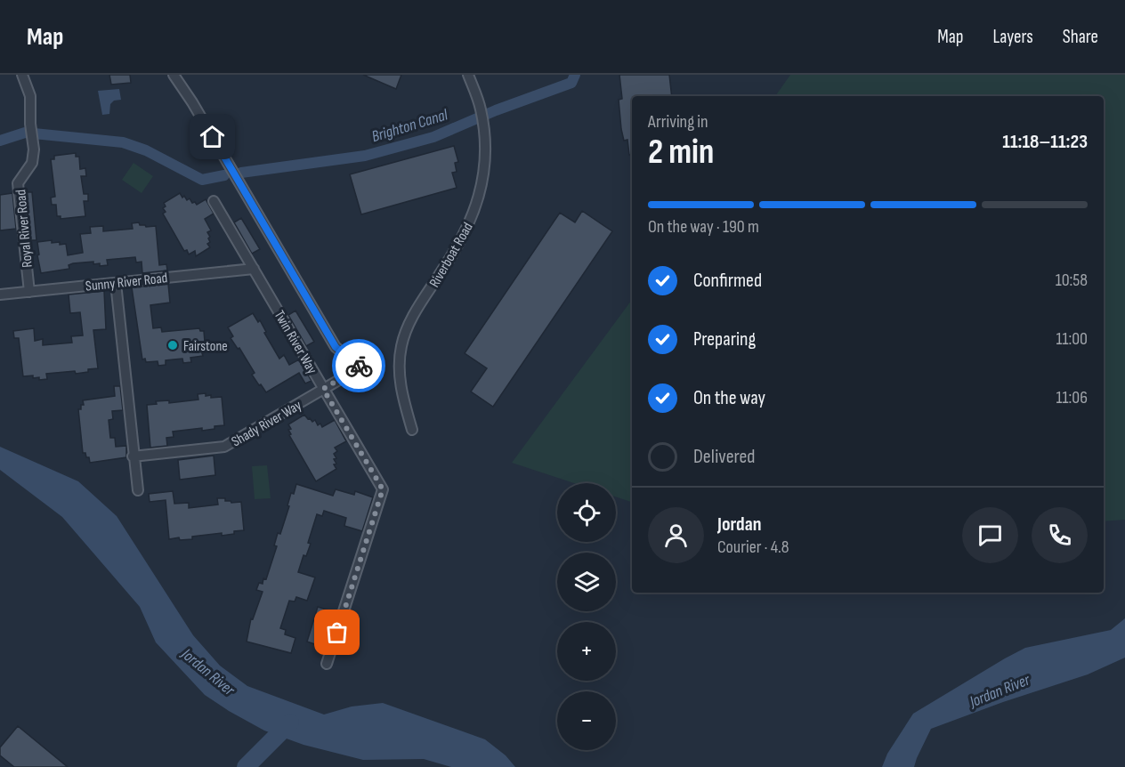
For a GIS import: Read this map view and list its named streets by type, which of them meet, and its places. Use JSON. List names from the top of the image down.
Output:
{
  "streets": {
    "street": [
      "Royal River Road",
      "Riverboat Road",
      "Sunny River Road",
      "Twin River Way",
      "Shady River Way"
    ]
  },
  "crossings": [
    ["Royal River Road", "Sunny River Road"],
    ["Sunny River Road", "Twin River Way"],
    ["Twin River Way", "Shady River Way"]
  ],
  "water": ["Brighton Canal", "Jordan River"],
  "places": ["Fairstone"],
  "page": {
    "header": "Map",
    "nav": ["Map", "Layers", "Share"],
    "heading": ["2 min", "Arriving in", "11:18–11:23"],
    "panel": ["Jordan", "Courier · 4.8"],
    "bar": "On the way · 190 m",
    "list": [
      ["Confirmed", "10:58"],
      ["Preparing", "11:00"],
      ["On the way", "11:06"],
      "Delivered"
    ],
    "map_buttons": ["+", "−"]
  }
}
